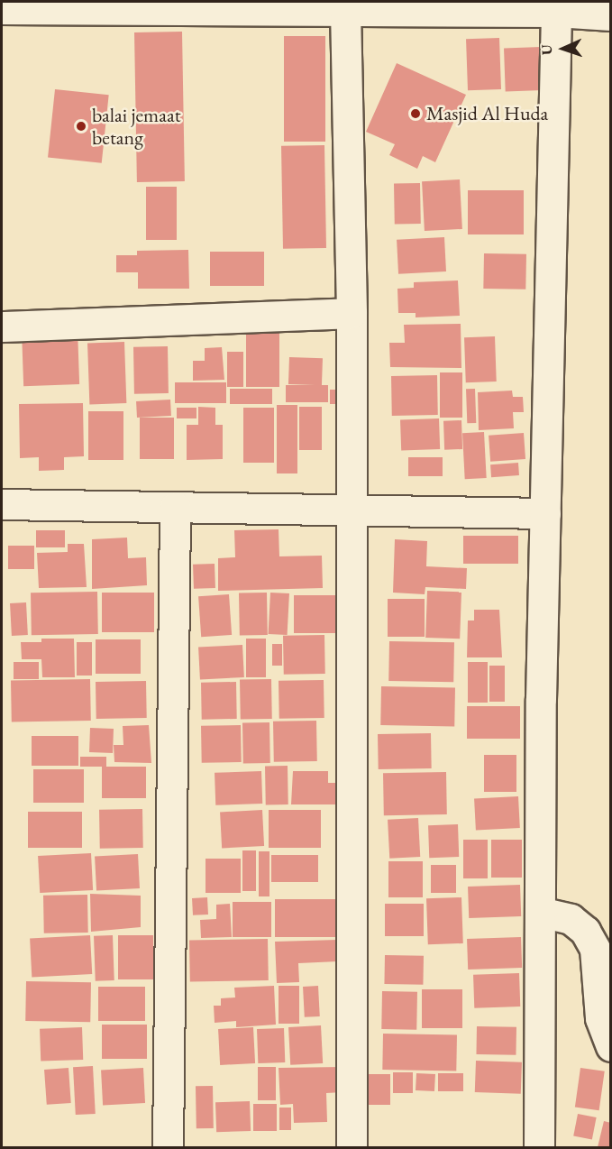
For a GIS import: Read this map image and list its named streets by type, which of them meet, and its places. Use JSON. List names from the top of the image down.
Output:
{
  "places": ["Masjid Al Huda", "balai jemaat betang"],
  "north": "left"
}
